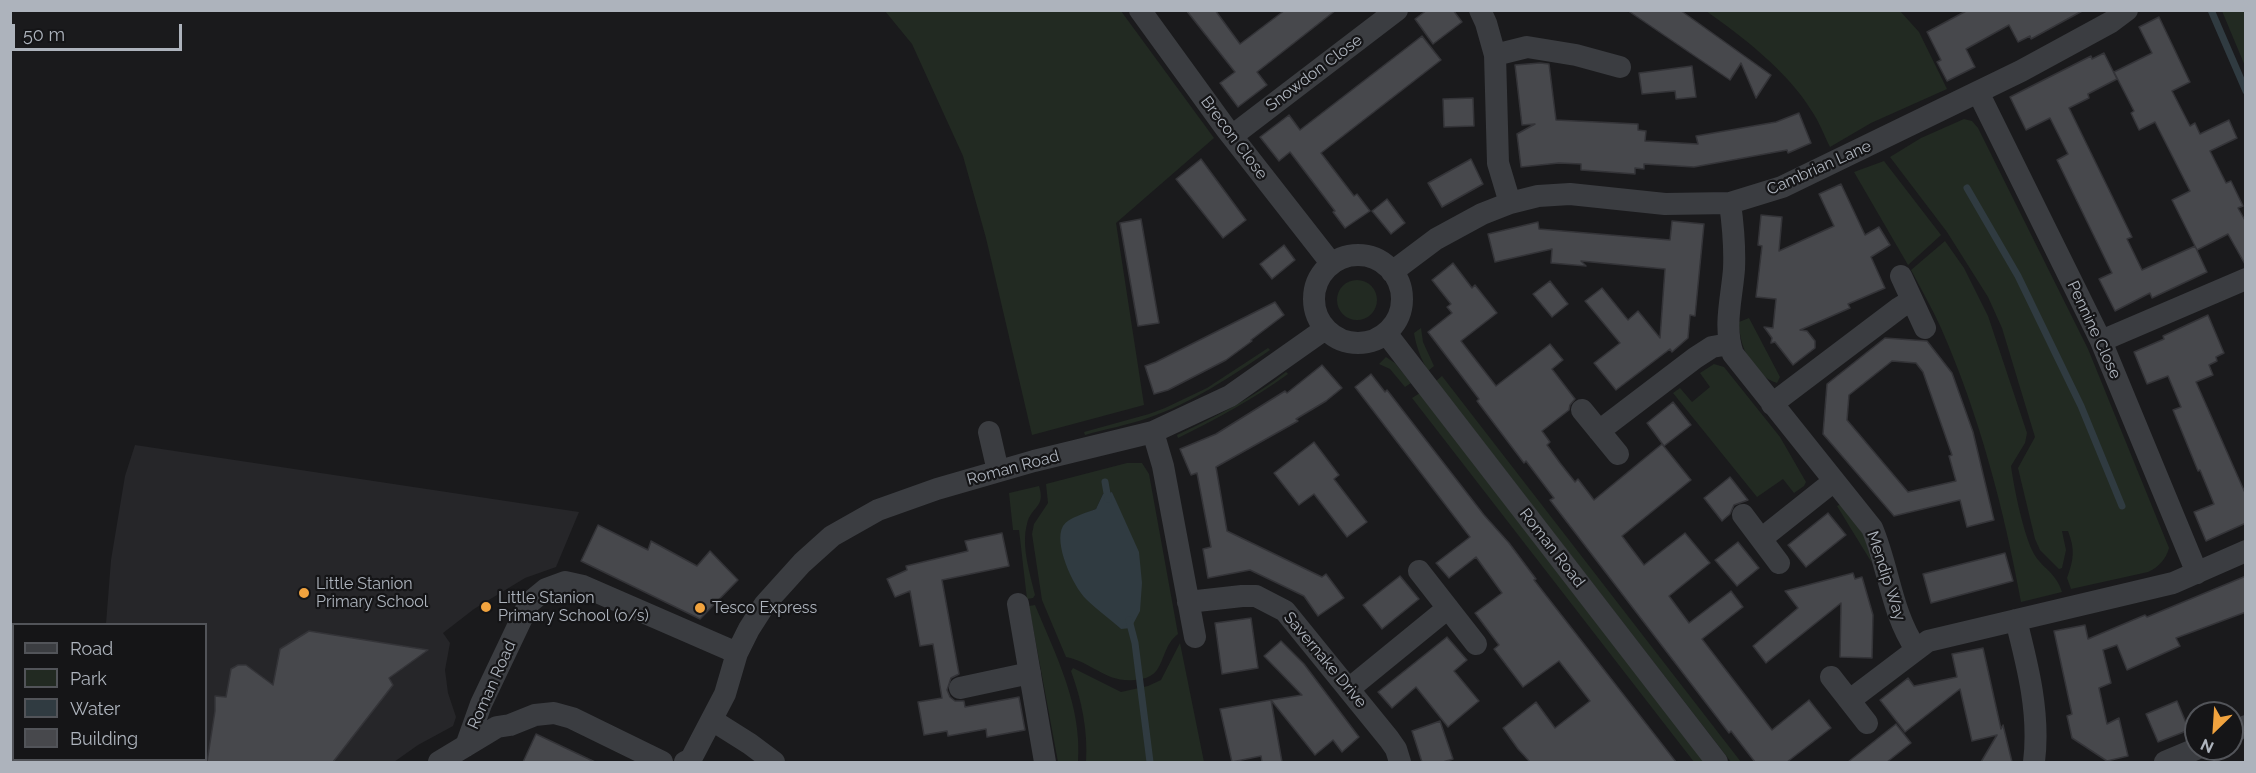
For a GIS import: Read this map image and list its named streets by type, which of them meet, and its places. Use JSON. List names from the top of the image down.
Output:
{
  "streets": {
    "street": [
      "Snowdon Close",
      "Brecon Close",
      "Cambrian Lane",
      "Pennine Close",
      "Roman Road",
      "Mendip Way",
      "Savernake Drive"
    ]
  },
  "crossings": [
    ["Snowdon Close", "Brecon Close"],
    ["Brecon Close", "Cambrian Lane"],
    ["Brecon Close", "Roman Road"],
    ["Cambrian Lane", "Pennine Close"],
    ["Cambrian Lane", "Roman Road"]
  ],
  "places": ["Little Stanion Primary School", "Little Stanion Primary School (o/s)", "Tesco Express"],
  "legend": [
    "Road",
    "Park",
    "Water",
    "Building"
  ],
  "scale_bar": "50 m",
  "north": "bottom left"
}
